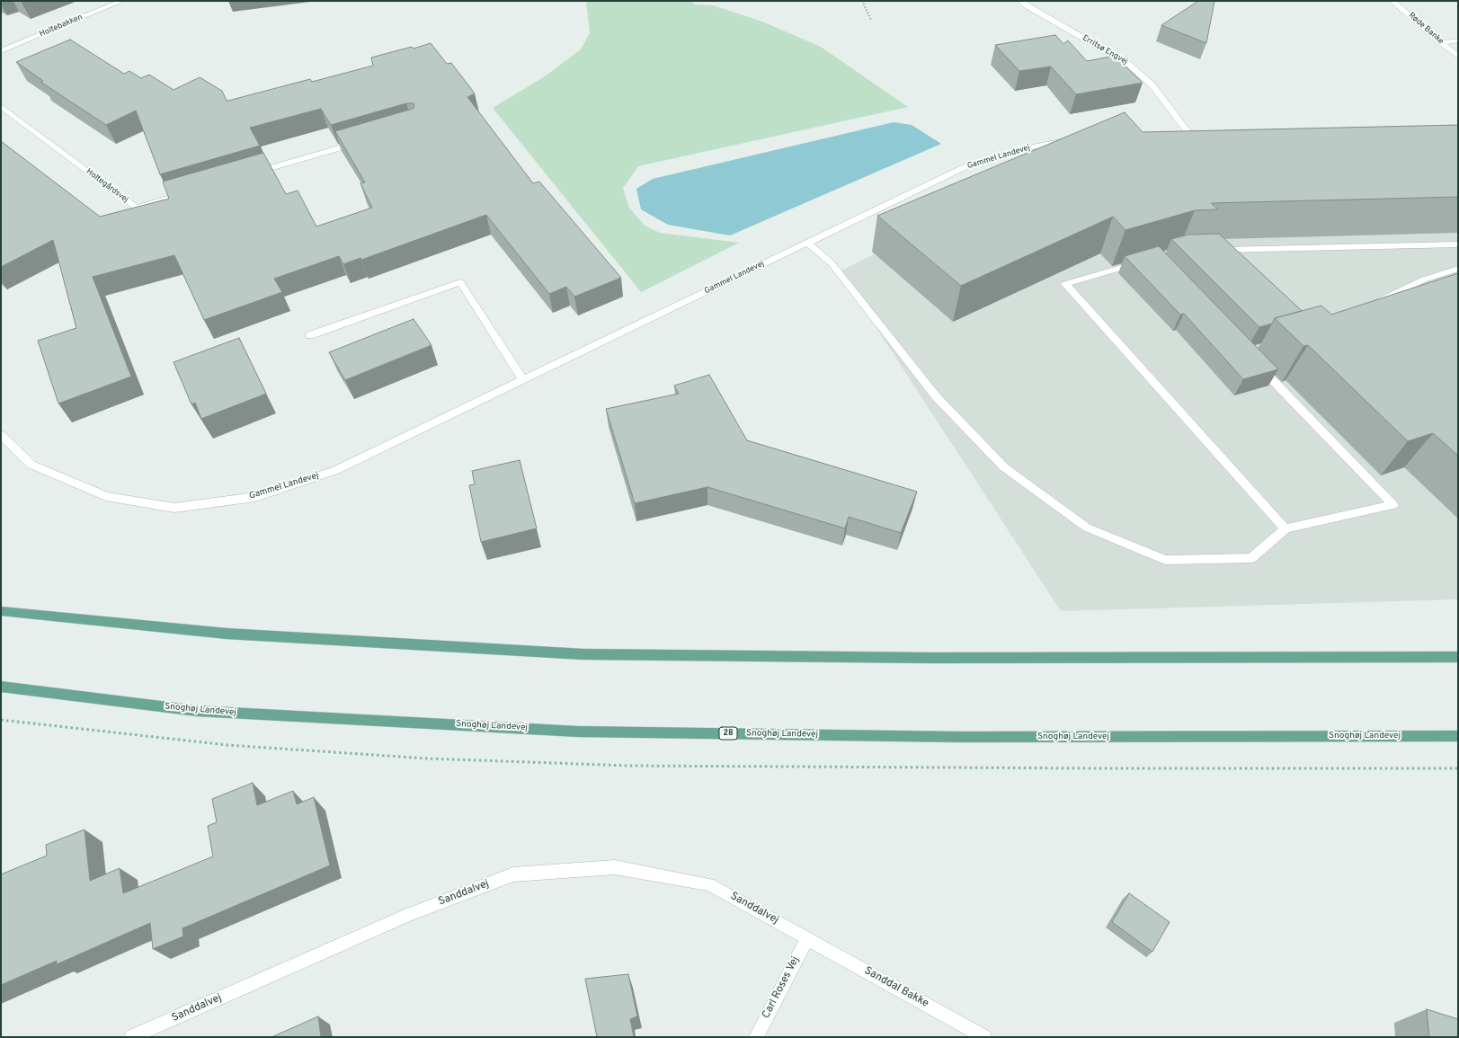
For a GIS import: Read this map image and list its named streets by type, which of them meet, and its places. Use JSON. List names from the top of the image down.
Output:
{
  "streets": {
    "main road": ["Snoghøj Landevej", "28"],
    "street": [
      "Holtebakken",
      "Røde Banke",
      "Erritsø Engvej",
      "Gammel Landevej",
      "Holtegårdsvej",
      "Sanddalvej",
      "Carl Roses Vej",
      "Sanddal Bakke"
    ]
  },
  "crossings": [
    ["Sanddalvej", "Carl Roses Vej"],
    ["Sanddalvej", "Sanddal Bakke"],
    ["Carl Roses Vej", "Sanddal Bakke"]
  ]
}
